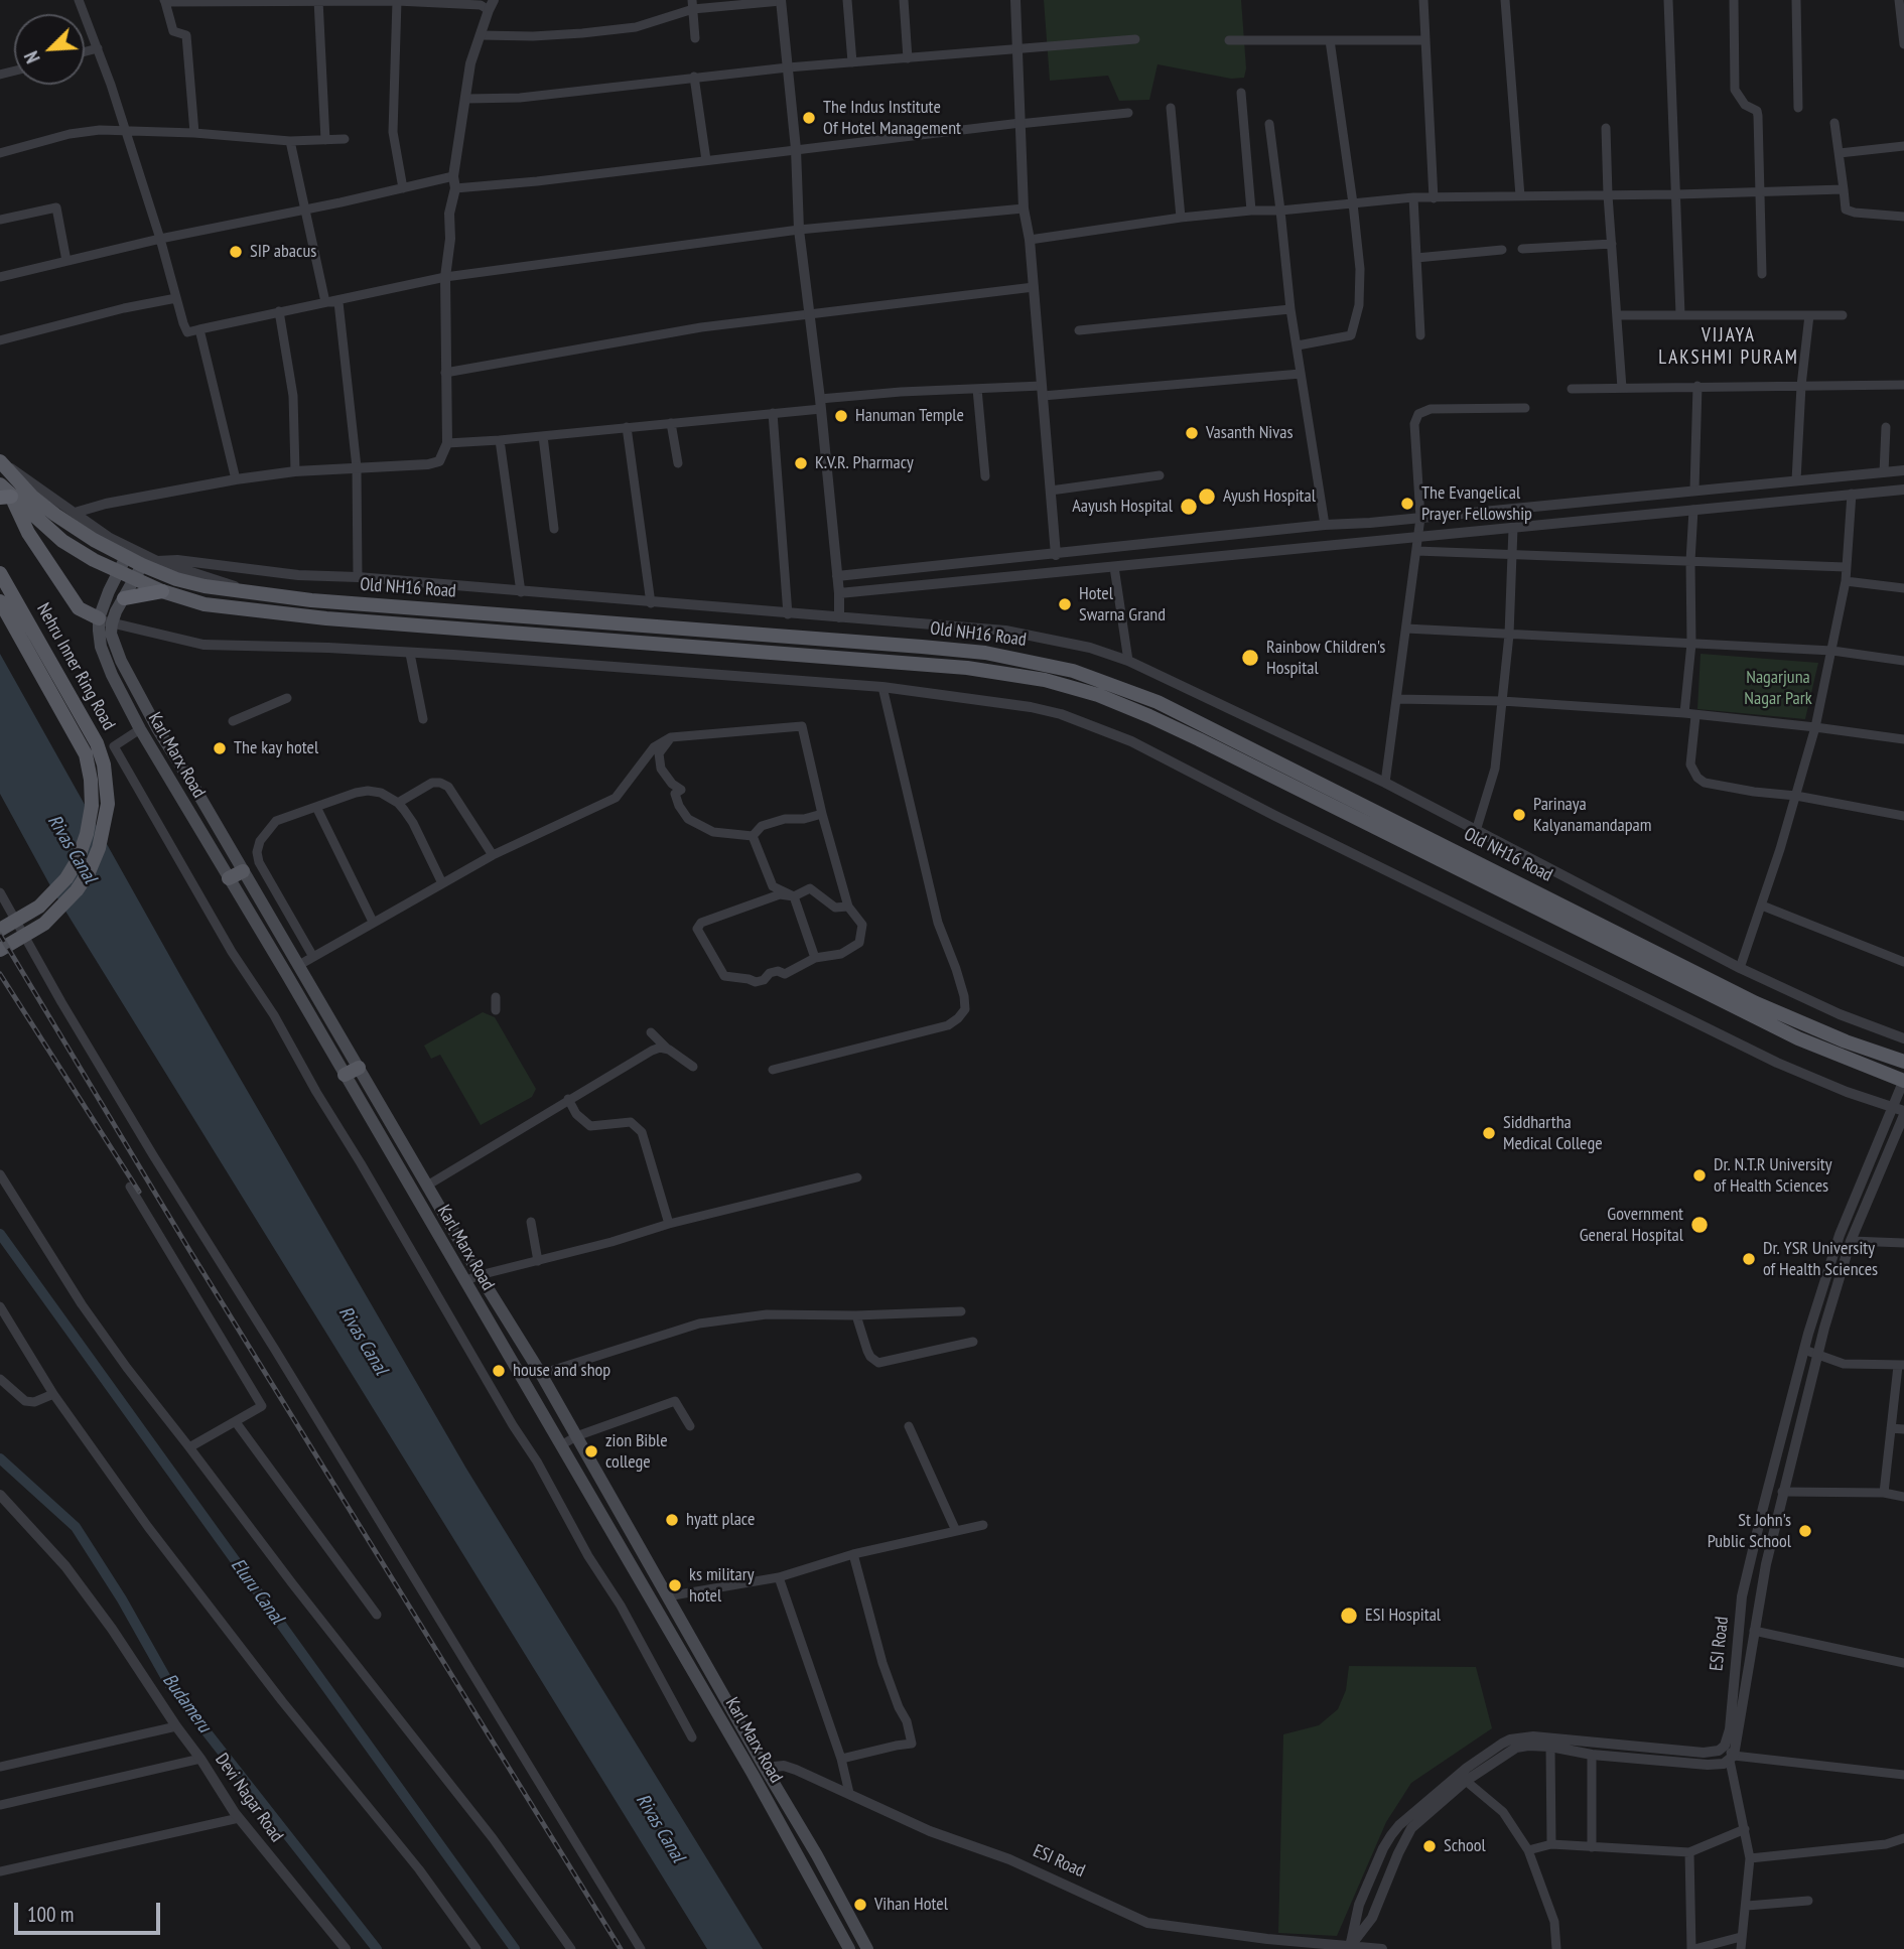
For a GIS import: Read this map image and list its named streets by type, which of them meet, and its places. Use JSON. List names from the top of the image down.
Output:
{
  "streets": {
    "main road": ["Old NH16 Road", "Nehru Inner Ring Road", "Karl Marx Road"],
    "street": ["ESI Road", "Devi Nagar Road"]
  },
  "crossings": [
    ["Old NH16 Road", "Karl Marx Road"],
    ["Old NH16 Road", "ESI Road"],
    ["Karl Marx Road", "ESI Road"]
  ],
  "districts": ["VIJAYA LAKSHMI PURAM"],
  "water": ["Rivas Canal", "Eluru Canal", "Budameru"],
  "parks": ["Nagarjuna Nagar Park"],
  "places": [
    "The Indus Institute Of Hotel Management",
    "SIP abacus",
    "Hanuman Temple",
    "Vasanth Nivas",
    "K.V.R. Pharmacy",
    "Ayush Hospital",
    "The Evangelical Prayer Fellowship",
    "Aayush Hospital",
    "Hotel Swarna Grand",
    "Rainbow Children's Hospital",
    "The kay hotel",
    "Parinaya Kalyanamandapam",
    "Siddhartha Medical College",
    "Dr. N.T.R University of Health Sciences",
    "Government General Hospital",
    "Dr. YSR University of Health Sciences",
    "house and shop",
    "zion Bible college",
    "hyatt place",
    "St John's Public School",
    "ks military hotel",
    "ESI Hospital",
    "School",
    "Vihan Hotel"
  ],
  "scale_bar": "100 m",
  "north": "bottom left"
}
